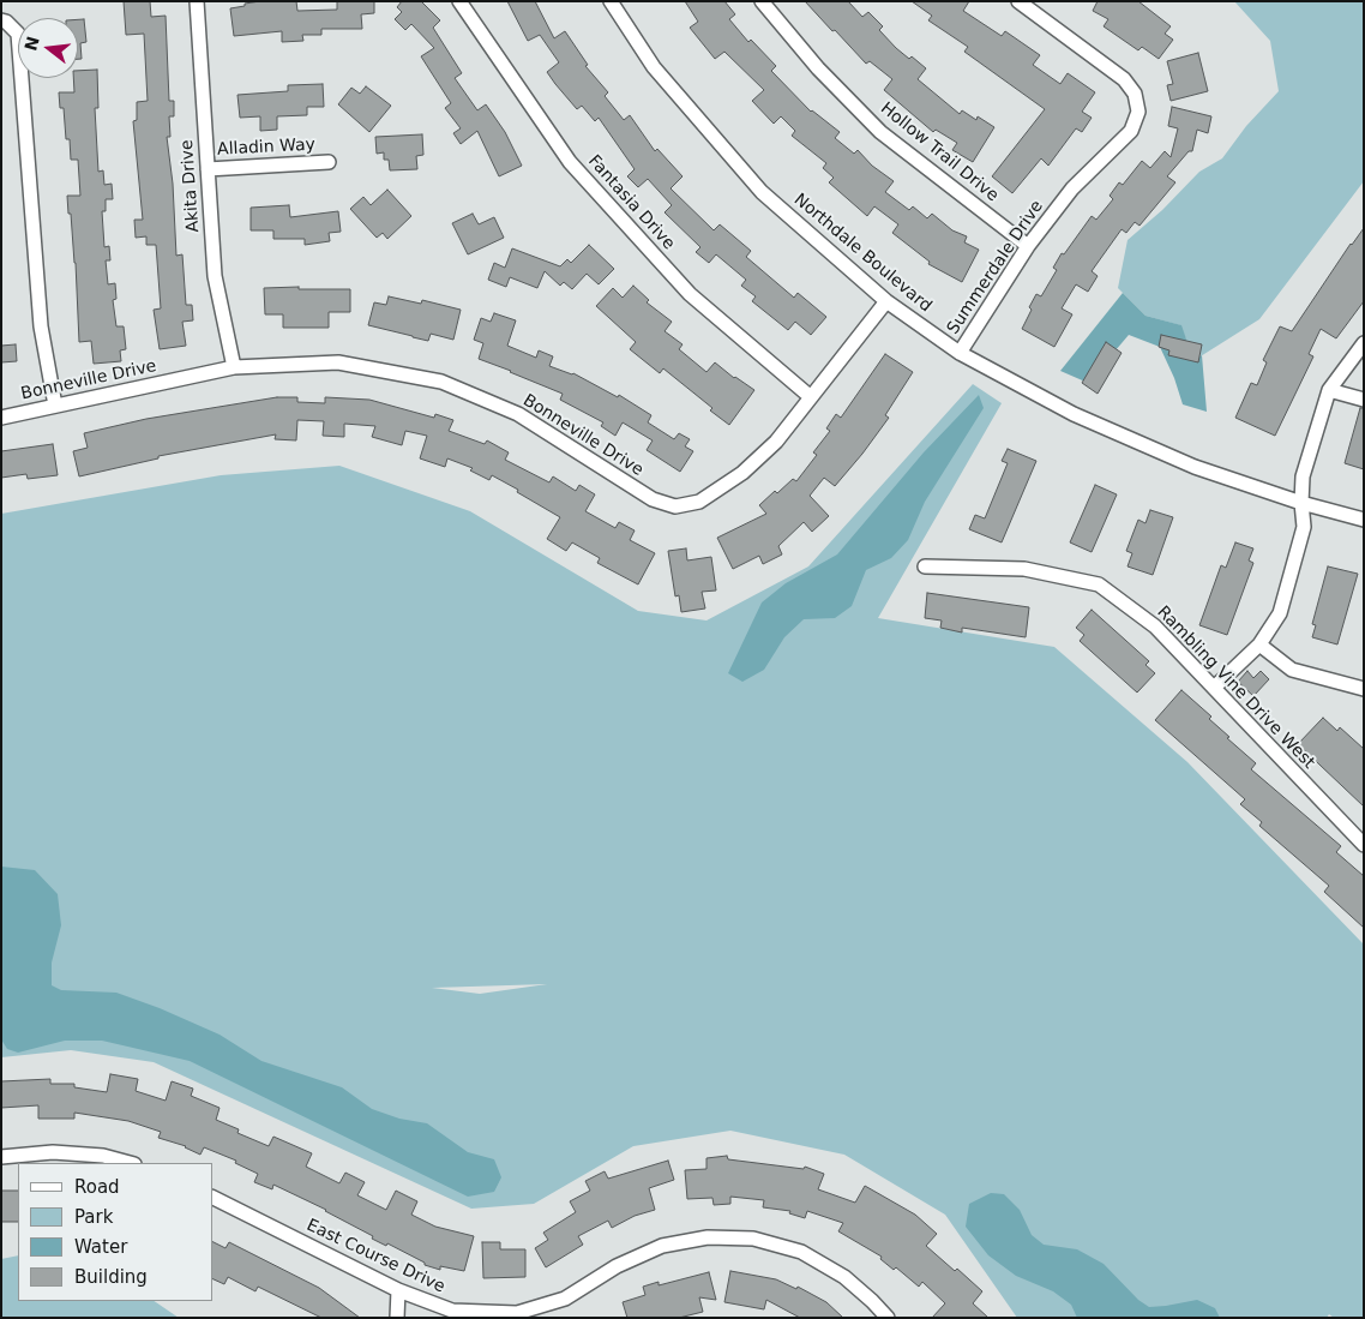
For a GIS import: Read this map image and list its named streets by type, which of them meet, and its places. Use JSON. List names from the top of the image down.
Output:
{
  "streets": {
    "street": [
      "Alladin Way",
      "Hollow Trail Drive",
      "Akita Drive",
      "Fantasia Drive",
      "Northdale Boulevard",
      "Summerdale Drive",
      "Bonneville Drive",
      "Rambling Vine Drive West",
      "East Course Drive"
    ]
  },
  "crossings": [
    ["Alladin Way", "Akita Drive"],
    ["Hollow Trail Drive", "Summerdale Drive"],
    ["Akita Drive", "Bonneville Drive"],
    ["Fantasia Drive", "Bonneville Drive"],
    ["Northdale Boulevard", "Summerdale Drive"],
    ["Northdale Boulevard", "Bonneville Drive"]
  ],
  "legend": [
    "Road",
    "Park",
    "Water",
    "Building"
  ],
  "north": "left"
}
